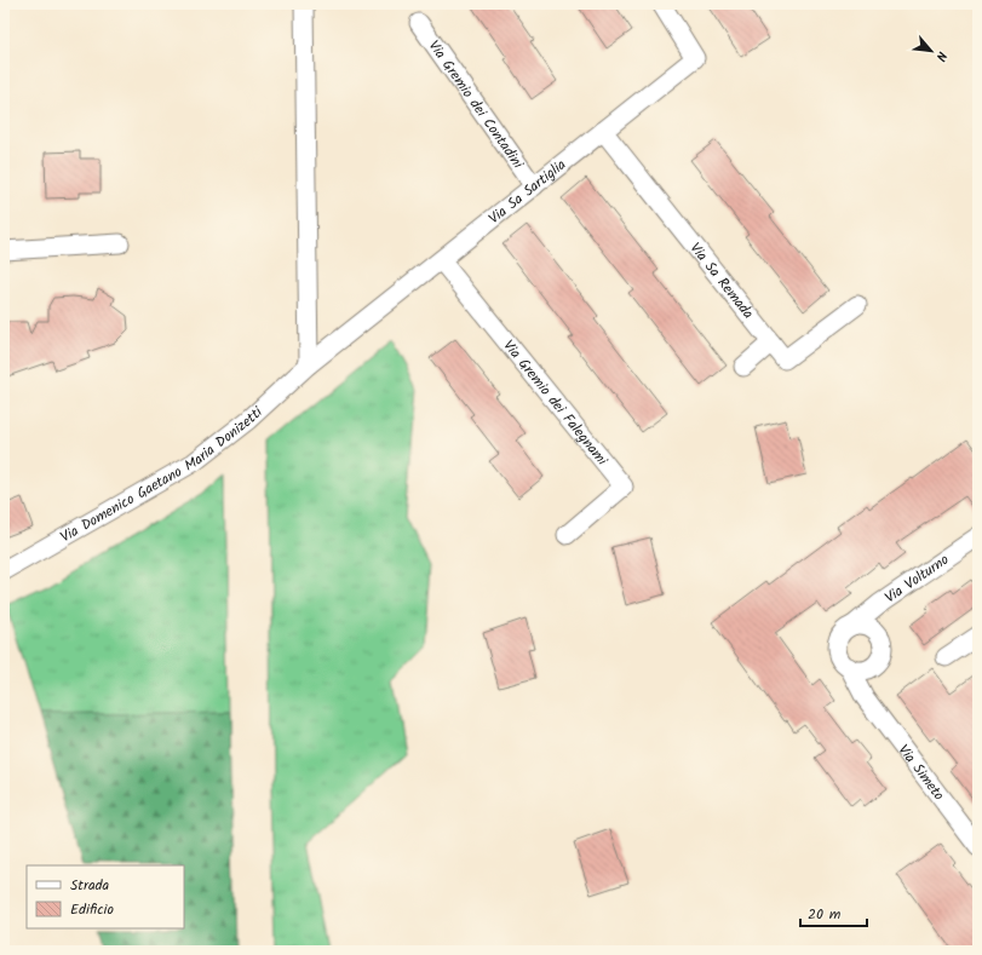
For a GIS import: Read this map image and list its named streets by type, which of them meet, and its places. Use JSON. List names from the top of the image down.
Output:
{
  "streets": {
    "street": [
      "Via Gremio dei Contadini",
      "Via Sa Sartiglia",
      "Via Sa Remada",
      "Via Gremio dei Falegnami",
      "Via Domenico Gaetano Maria Donizetti",
      "Via Volturno",
      "Via Simeto"
    ]
  },
  "crossings": [
    ["Via Gremio dei Contadini", "Via Sa Sartiglia"],
    ["Via Sa Sartiglia", "Via Sa Remada"],
    ["Via Sa Sartiglia", "Via Gremio dei Falegnami"],
    ["Via Sa Sartiglia", "Via Domenico Gaetano Maria Donizetti"],
    ["Via Volturno", "Via Simeto"]
  ],
  "legend": ["Strada", "Edificio"],
  "scale_bar": "20 m",
  "north": "bottom right"
}
